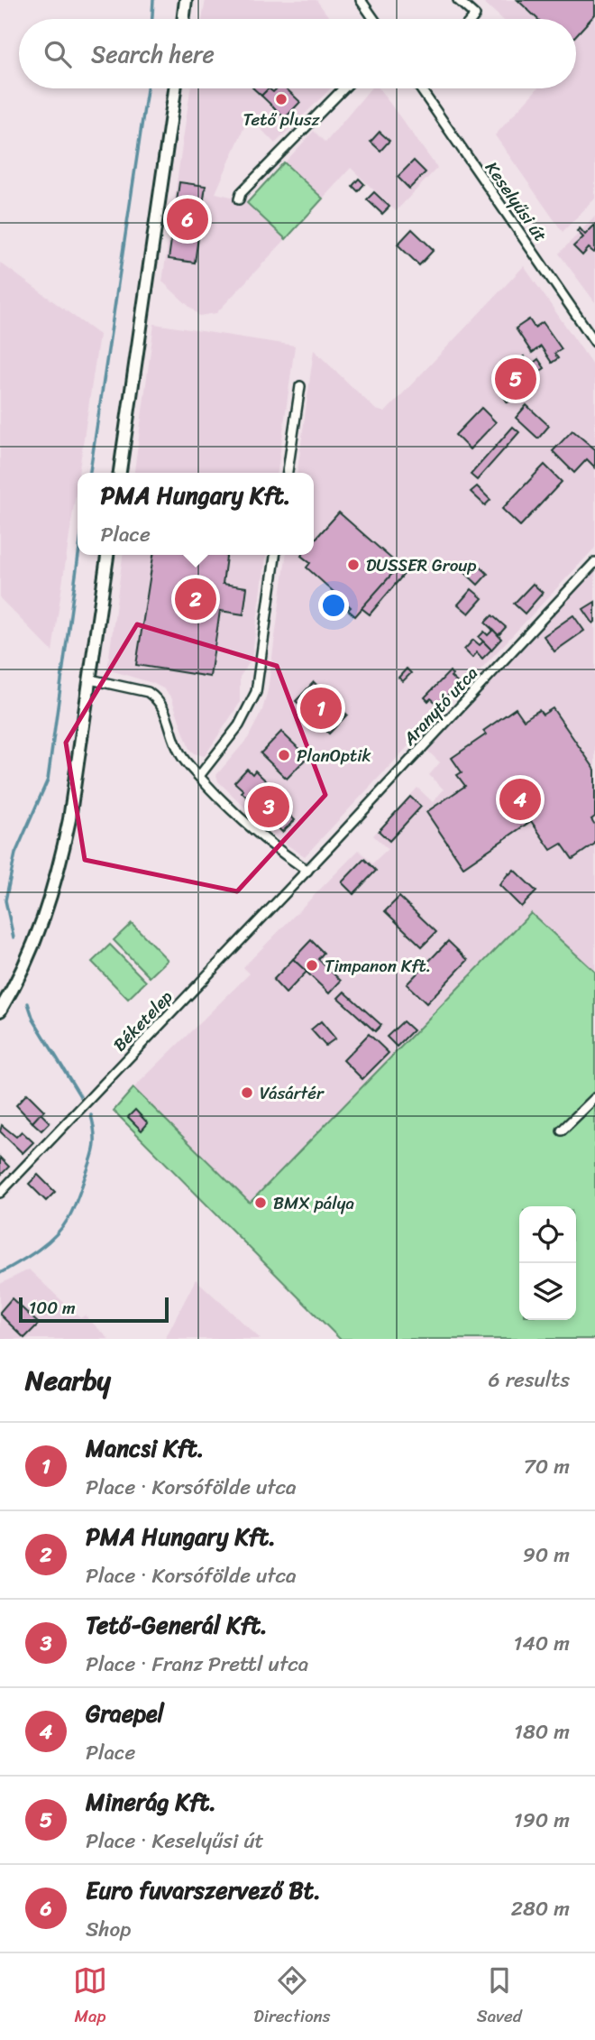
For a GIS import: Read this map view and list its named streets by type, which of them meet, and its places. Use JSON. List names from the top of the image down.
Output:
{
  "streets": {
    "street": ["Keselyűsi út", "Aranytó utca", "Béketelep"]
  },
  "crossings": [
    ["Aranytó utca", "Béketelep"]
  ],
  "places": [
    "Tető plusz",
    "DUSSER Group",
    "PlanOptik",
    "Timpanon Kft.",
    "Vásártér",
    "BMX pálya"
  ],
  "scale_bar": "100 m",
  "page": {
    "search": "Search here",
    "pins": [
      "6",
      "5",
      "2",
      "1",
      "4",
      "3"
    ],
    "popup": ["PMA Hungary Kft.", "Place"],
    "scale": "100 m",
    "heading": ["Nearby", "6 results"],
    "list": [
      {
        "mark": "1",
        "name": "Mancsi Kft.",
        "note": "Place · Korsófölde utca",
        "value": "70 m"
      },
      {
        "mark": "2",
        "name": "PMA Hungary Kft.",
        "note": "Place · Korsófölde utca",
        "value": "90 m"
      },
      {
        "mark": "3",
        "name": "Tető-Generál Kft.",
        "note": "Place · Franz Prettl utca",
        "value": "140 m"
      },
      {
        "mark": "4",
        "name": "Graepel",
        "note": "Place",
        "value": "180 m"
      },
      {
        "mark": "5",
        "name": "Minerág Kft.",
        "note": "Place · Keselyűsi út",
        "value": "190 m"
      },
      {
        "mark": "6",
        "name": "Euro fuvarszervező Bt.",
        "note": "Shop",
        "value": "280 m"
      }
    ],
    "nav": ["Map", "Directions", "Saved"]
  }
}
